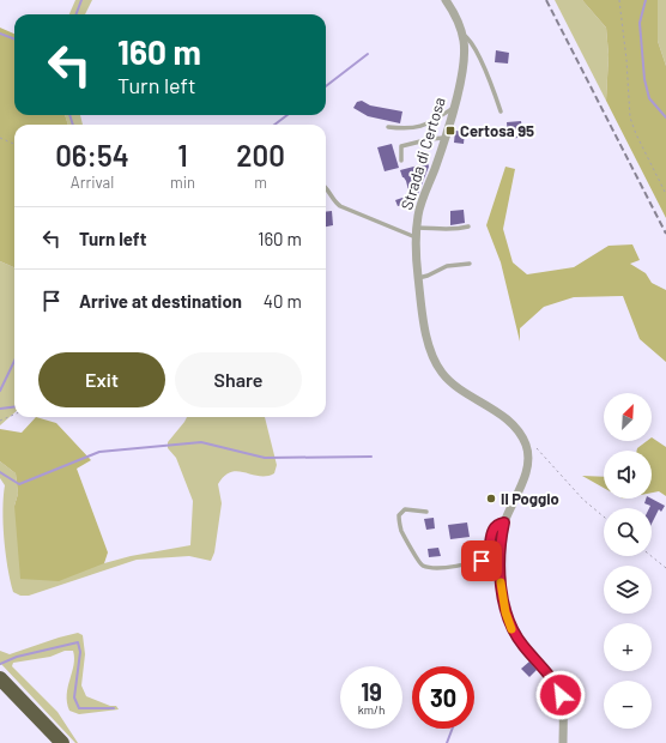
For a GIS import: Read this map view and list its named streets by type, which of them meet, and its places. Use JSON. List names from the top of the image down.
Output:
{
  "streets": {
    "street": ["Strada di Certosa"]
  },
  "places": {
    "transit": ["Certosa 95"],
    "other": ["Il Poggio"]
  },
  "north": "top right",
  "page": {
    "turn": ["160 m", "Turn left"],
    "eta": [
      "06:54",
      "Arrival",
      "1",
      "min",
      "200",
      "m"
    ],
    "list": [
      {
        "name": "Turn left",
        "value": "160 m"
      },
      {
        "name": "Arrive at destination",
        "value": "40 m"
      }
    ],
    "buttons": ["Exit", "Share"],
    "map_buttons": ["+", "−"],
    "speed": "19 km/h",
    "limit": "30"
  }
}
